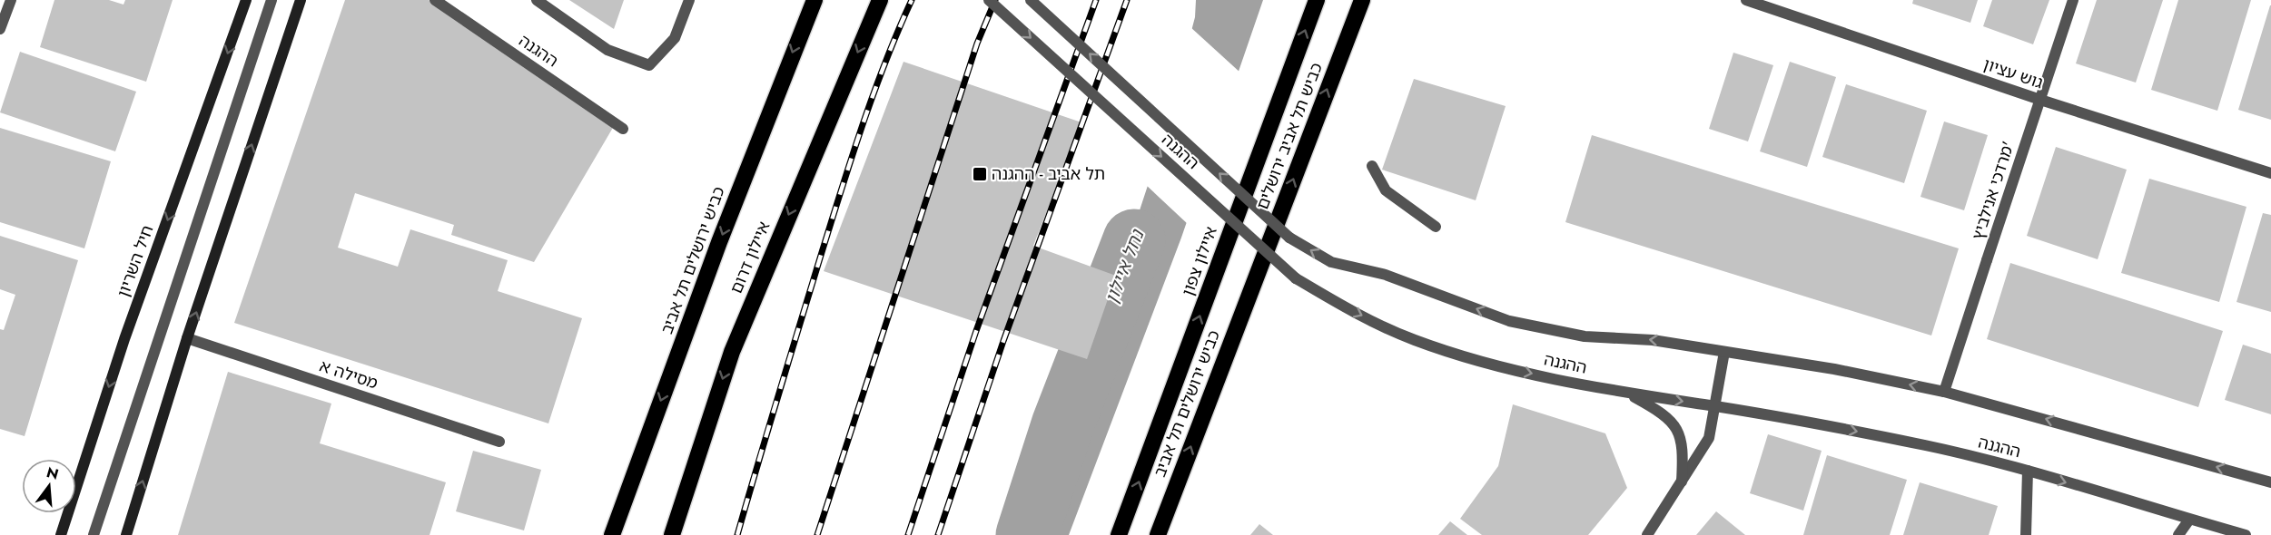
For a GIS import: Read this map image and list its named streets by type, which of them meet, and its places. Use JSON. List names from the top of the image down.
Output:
{
  "streets": {
    "highway": [
      "כביש תל אביב ירושלים",
      "איילון דרום",
      "כביש ירושלים תל אביב",
      "איילון צפון"
    ],
    "main road": ["חיל השריון"],
    "street": [
      "ההגנה",
      "גוש עציון",
      "מרדכי אנילביץ'",
      "מסילה א"
    ]
  },
  "crossings": [
    ["ההגנה", "מרדכי אנילביץ'"],
    ["גוש עציון", "מרדכי אנילביץ'"],
    ["כביש תל אביב ירושלים", "כביש ירושלים תל אביב"]
  ],
  "one_way": ["כביש תל אביב ירושלים", "איילון דרום", "איילון צפון"],
  "water": ["נחל איילון"],
  "places": {
    "transit": ["תל אביב - ההגנה"]
  },
  "north": "top"
}
